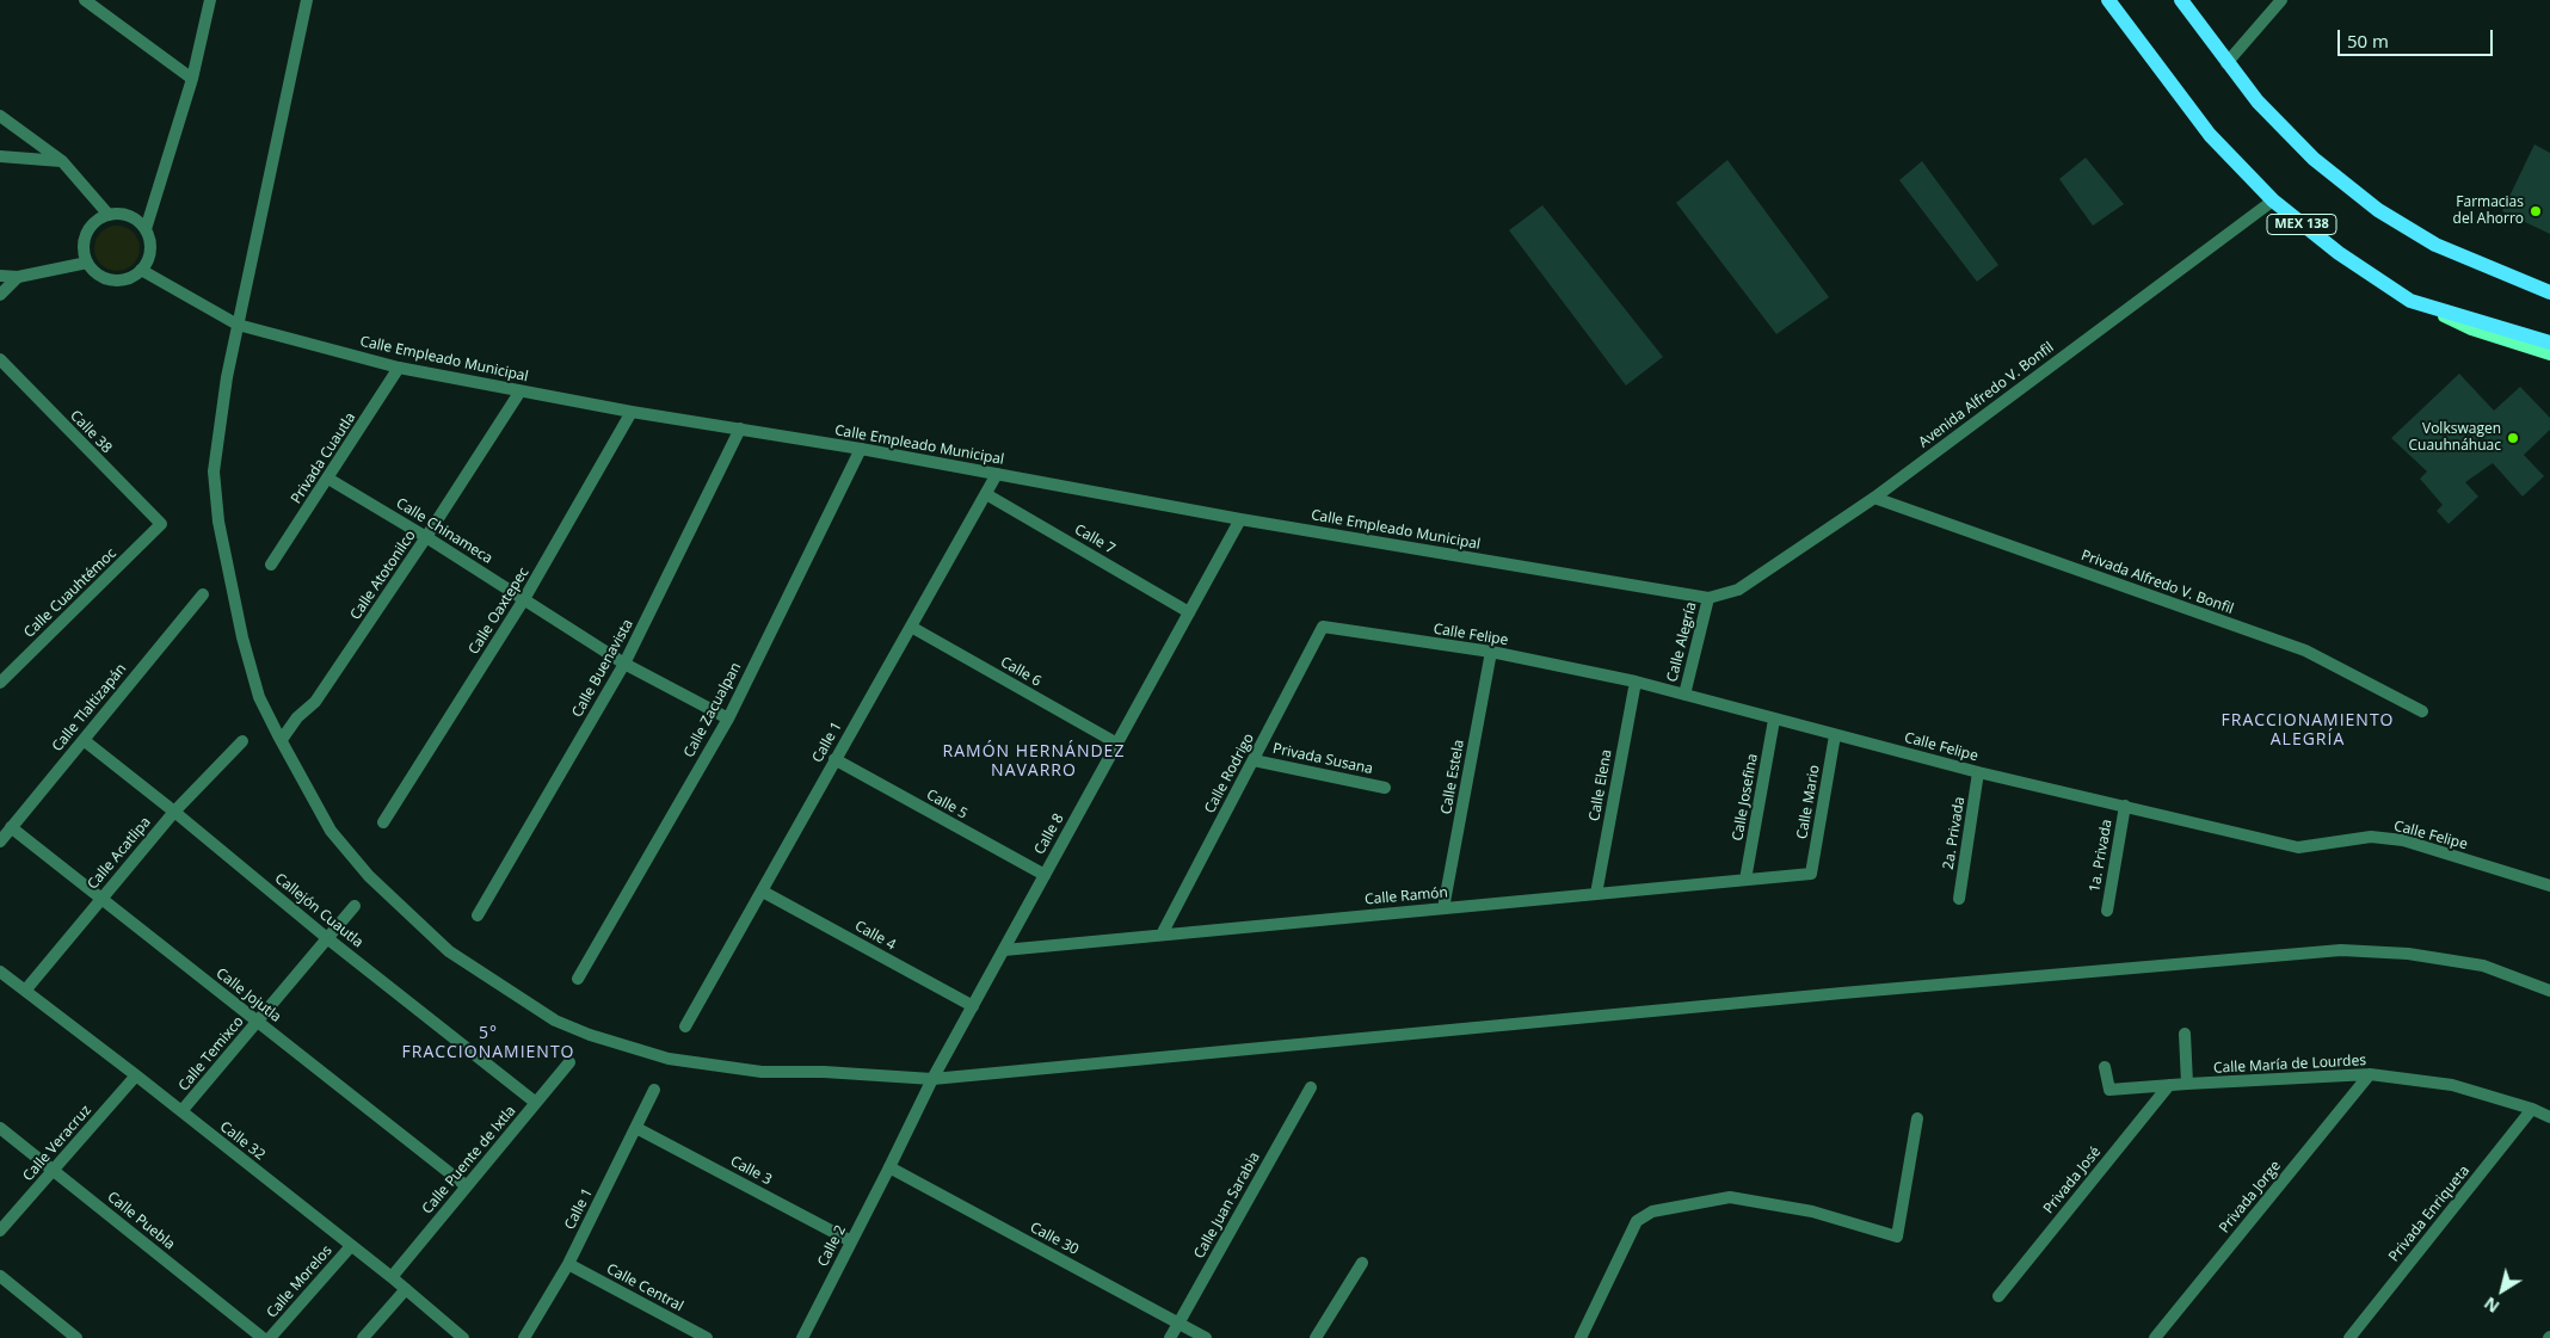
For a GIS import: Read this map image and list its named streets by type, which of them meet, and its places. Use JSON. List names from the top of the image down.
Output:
{
  "streets": {
    "main road": ["MEX 138"],
    "street": [
      "Calle Empleado Municipal",
      "Avenida Alfredo V. Bonfil",
      "Calle 38",
      "Privada Cuautla",
      "Calle Chinameca",
      "Calle 7",
      "Calle Atotonilco",
      "Privada Alfredo V. Bonfil",
      "Calle Cuauhtémoc",
      "Calle Oaxtepec",
      "Calle Felipe",
      "Calle Alegría",
      "Calle Buenavista",
      "Calle 6",
      "Calle Tlaltizapán",
      "Calle Zacualpan",
      "Calle 1",
      "Privada Susana",
      "Calle Rodrigo",
      "Calle Estela",
      "Calle Elena",
      "Calle Josefina",
      "Calle Mario",
      "Calle 5",
      "2a. Privada",
      "Calle 8",
      "Calle Acatlipa",
      "1a. Privada",
      "Calle Ramón",
      "Callejón Cuautla",
      "Calle 4",
      "Calle Jojutla",
      "Calle Temixco",
      "Calle María de Lourdes",
      "Calle 32",
      "Calle Veracruz",
      "Calle Puente de Ixtla",
      "Calle 3",
      "Privada José",
      "Privada Jorge",
      "Calle Juan Sarabia",
      "Privada Enriqueta",
      "Calle Puebla",
      "Calle 30",
      "Calle 2",
      "Calle Morelos",
      "Calle Central"
    ]
  },
  "crossings": [
    ["MEX 138", "Avenida Alfredo V. Bonfil"],
    ["Calle Empleado Municipal", "Avenida Alfredo V. Bonfil"],
    ["Calle Empleado Municipal", "Privada Cuautla"],
    ["Calle Empleado Municipal", "Calle Atotonilco"],
    ["Calle Empleado Municipal", "Calle Oaxtepec"],
    ["Calle Empleado Municipal", "Calle Alegría"],
    ["Calle Empleado Municipal", "Calle Buenavista"],
    ["Calle Empleado Municipal", "Calle Zacualpan"],
    ["Calle Empleado Municipal", "Calle 1"],
    ["Calle Empleado Municipal", "Calle 8"],
    ["Avenida Alfredo V. Bonfil", "Privada Alfredo V. Bonfil"],
    ["Avenida Alfredo V. Bonfil", "Calle Alegría"],
    ["Calle 38", "Calle Cuauhtémoc"],
    ["Privada Cuautla", "Calle Chinameca"],
    ["Calle Chinameca", "Calle Atotonilco"],
    ["Calle Chinameca", "Calle Oaxtepec"],
    ["Calle Chinameca", "Calle Buenavista"],
    ["Calle Chinameca", "Calle Zacualpan"],
    ["Calle 7", "Calle 1"],
    ["Calle 7", "Calle 8"],
    ["Calle Felipe", "Calle Alegría"],
    ["Calle Felipe", "Calle Rodrigo"],
    ["Calle Felipe", "Calle Estela"],
    ["Calle Felipe", "Calle Elena"],
    ["Calle Felipe", "Calle Josefina"],
    ["Calle Felipe", "Calle Mario"],
    ["Calle Felipe", "2a. Privada"],
    ["Calle Felipe", "1a. Privada"],
    ["Calle 6", "Calle 1"],
    ["Calle 6", "Calle 8"],
    ["Calle Tlaltizapán", "Callejón Cuautla"],
    ["Calle Tlaltizapán", "Calle Jojutla"],
    ["Calle 1", "Calle 5"],
    ["Calle 1", "Calle 4"],
    ["Calle 1", "Calle 3"],
    ["Calle 1", "Calle Central"],
    ["Privada Susana", "Calle Rodrigo"],
    ["Calle Rodrigo", "Calle Ramón"],
    ["Calle Estela", "Calle Ramón"],
    ["Calle Elena", "Calle Ramón"],
    ["Calle Josefina", "Calle Ramón"],
    ["Calle Mario", "Calle Ramón"],
    ["Calle 5", "Calle 8"],
    ["Calle 8", "Calle Ramón"],
    ["Calle 8", "Calle 4"],
    ["Calle 8", "Calle 30"],
    ["Calle 8", "Calle 2"],
    ["Calle Acatlipa", "Callejón Cuautla"],
    ["Calle Acatlipa", "Calle Jojutla"],
    ["Calle Acatlipa", "Calle 32"],
    ["Callejón Cuautla", "Calle Temixco"],
    ["Callejón Cuautla", "Calle Puente de Ixtla"],
    ["Calle Jojutla", "Calle Temixco"],
    ["Calle Jojutla", "Calle Puente de Ixtla"],
    ["Calle Temixco", "Calle 32"],
    ["Calle María de Lourdes", "Privada José"],
    ["Calle María de Lourdes", "Privada Jorge"],
    ["Calle María de Lourdes", "Privada Enriqueta"],
    ["Calle 32", "Calle Veracruz"],
    ["Calle 32", "Calle Puente de Ixtla"],
    ["Calle 32", "Calle Morelos"],
    ["Calle Veracruz", "Calle Puebla"],
    ["Calle 3", "Calle 2"],
    ["Calle Juan Sarabia", "Calle 30"],
    ["Calle 30", "Calle 2"]
  ],
  "districts": ["FRACCIONAMIENTO ALEGRÍA", "RAMÓN HERNÁNDEZ NAVARRO", "5° FRACCIONAMIENTO"],
  "places": ["Farmacias del Ahorro", "Volkswagen Cuauhnáhuac"],
  "scale_bar": "50 m",
  "north": "bottom left"
}
